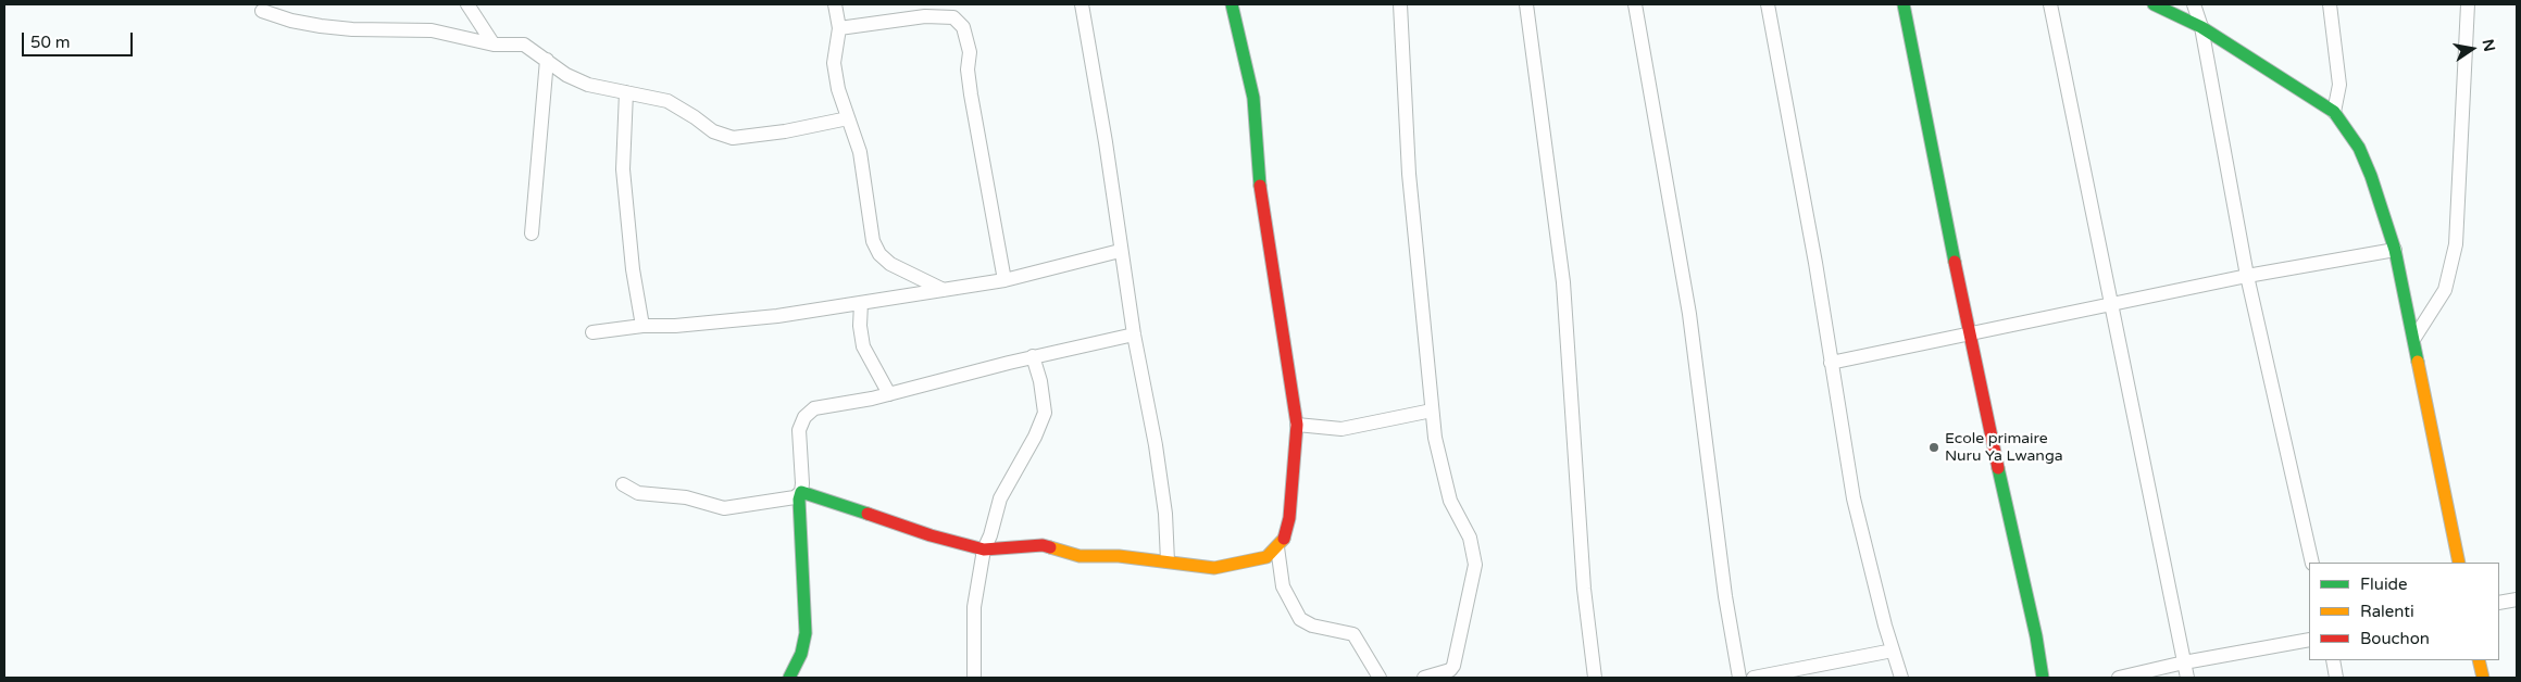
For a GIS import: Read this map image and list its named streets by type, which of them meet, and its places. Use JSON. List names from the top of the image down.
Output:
{
  "places": ["Ecole primaire Nuru Ya Lwanga"],
  "legend": ["Fluide", "Ralenti", "Bouchon"],
  "scale_bar": "50 m",
  "north": "right"
}
